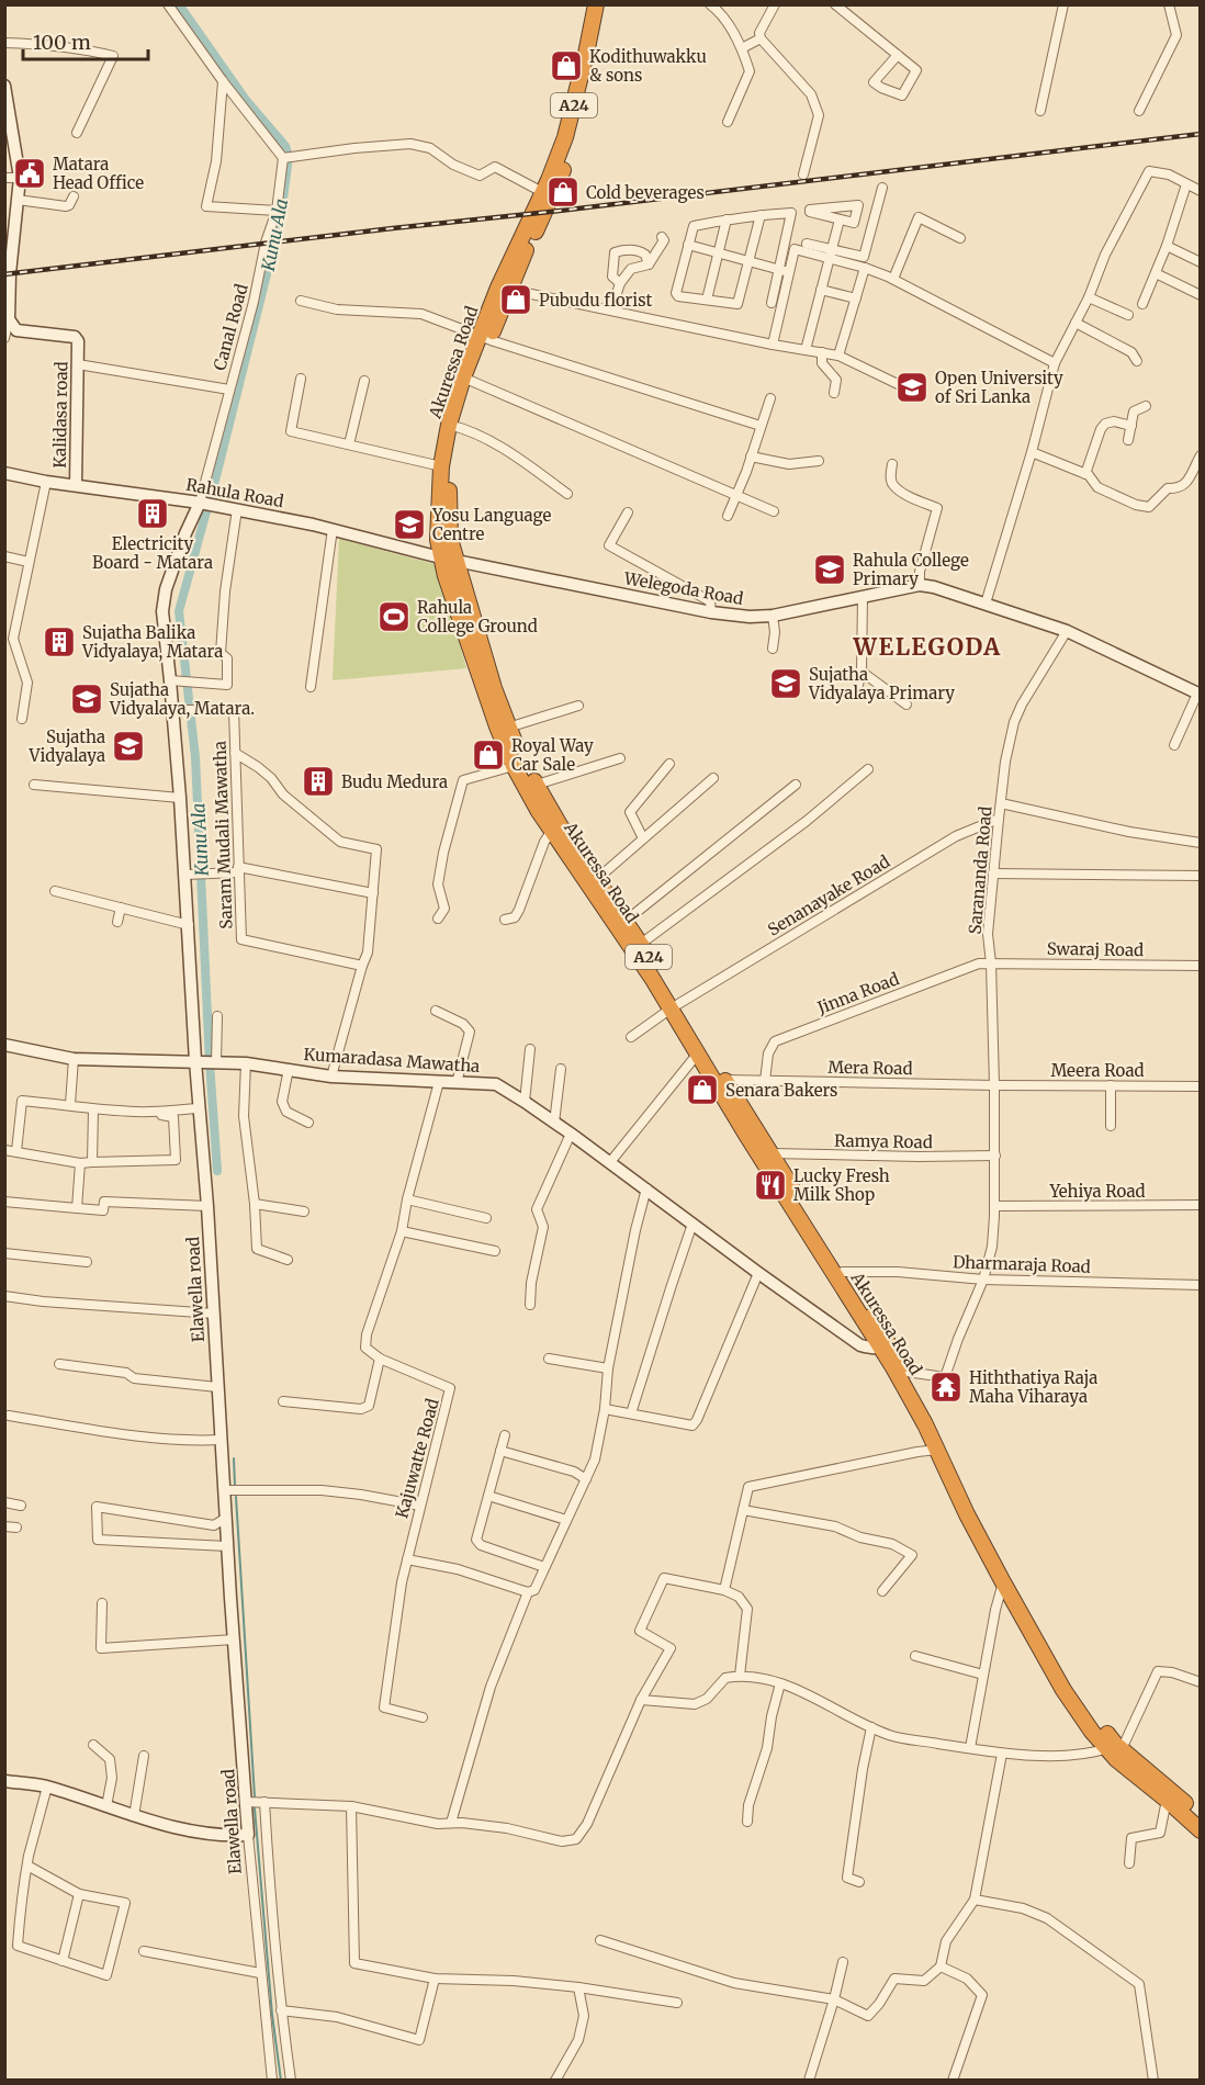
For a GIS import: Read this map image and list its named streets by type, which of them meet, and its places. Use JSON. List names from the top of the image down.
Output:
{
  "streets": {
    "highway": ["A24", "Akuressa Road"],
    "street": [
      "Canal Road",
      "Kalidasa road",
      "Rahula Road",
      "Welegoda Road",
      "Saram Mudali Mawatha",
      "Sarananda Road",
      "Senanayake Road",
      "Swaraj Road",
      "Jinna Road",
      "Kumaradasa Mawatha",
      "Mera Road",
      "Meera Road",
      "Ramya Road",
      "Yehiya Road",
      "Dharmaraja Road",
      "Elawella road",
      "Kajuwatte Road"
    ]
  },
  "crossings": [
    ["Canal Road", "Rahula Road"],
    ["Canal Road", "Elawella road"],
    ["Akuressa Road", "Rahula Road"],
    ["Akuressa Road", "Welegoda Road"],
    ["Akuressa Road", "Sarananda Road"],
    ["Akuressa Road", "Senanayake Road"],
    ["Akuressa Road", "Kumaradasa Mawatha"],
    ["Akuressa Road", "Mera Road"],
    ["Akuressa Road", "Ramya Road"],
    ["Akuressa Road", "Dharmaraja Road"],
    ["Kalidasa road", "Rahula Road"],
    ["Rahula Road", "Welegoda Road"],
    ["Rahula Road", "Elawella road"],
    ["Welegoda Road", "Sarananda Road"],
    ["Saram Mudali Mawatha", "Elawella road"],
    ["Sarananda Road", "Senanayake Road"],
    ["Sarananda Road", "Swaraj Road"],
    ["Sarananda Road", "Jinna Road"],
    ["Sarananda Road", "Mera Road"],
    ["Sarananda Road", "Meera Road"],
    ["Sarananda Road", "Ramya Road"],
    ["Sarananda Road", "Yehiya Road"],
    ["Sarananda Road", "Dharmaraja Road"],
    ["Swaraj Road", "Jinna Road"],
    ["Jinna Road", "Mera Road"],
    ["Kumaradasa Mawatha", "Elawella road"],
    ["Mera Road", "Meera Road"]
  ],
  "districts": ["WELEGODA"],
  "water": ["Kunu Ala"],
  "places": {
    "shop": [
      "Kodithuwakku & sons",
      "Cold beverages",
      "Pubudu florist",
      "Royal Way Car Sale",
      "Senara Bakers"
    ],
    "public building": ["Matara Head Office"],
    "school or university": [
      "Open University of Sri Lanka",
      "Yosu Language Centre",
      "Rahula College Primary",
      "Sujatha Vidyalaya Primary",
      "Sujatha Vidyalaya, Matara.",
      "Sujatha Vidyalaya"
    ],
    "building": ["Electricity Board - Matara", "Sujatha Balika Vidyalaya, Matara", "Budu Medura"],
    "sports": ["Rahula College Ground"],
    "restaurant": ["Lucky Fresh Milk Shop"],
    "temple": ["Hiththatiya Raja Maha Viharaya"]
  },
  "scale_bar": "100 m"
}
